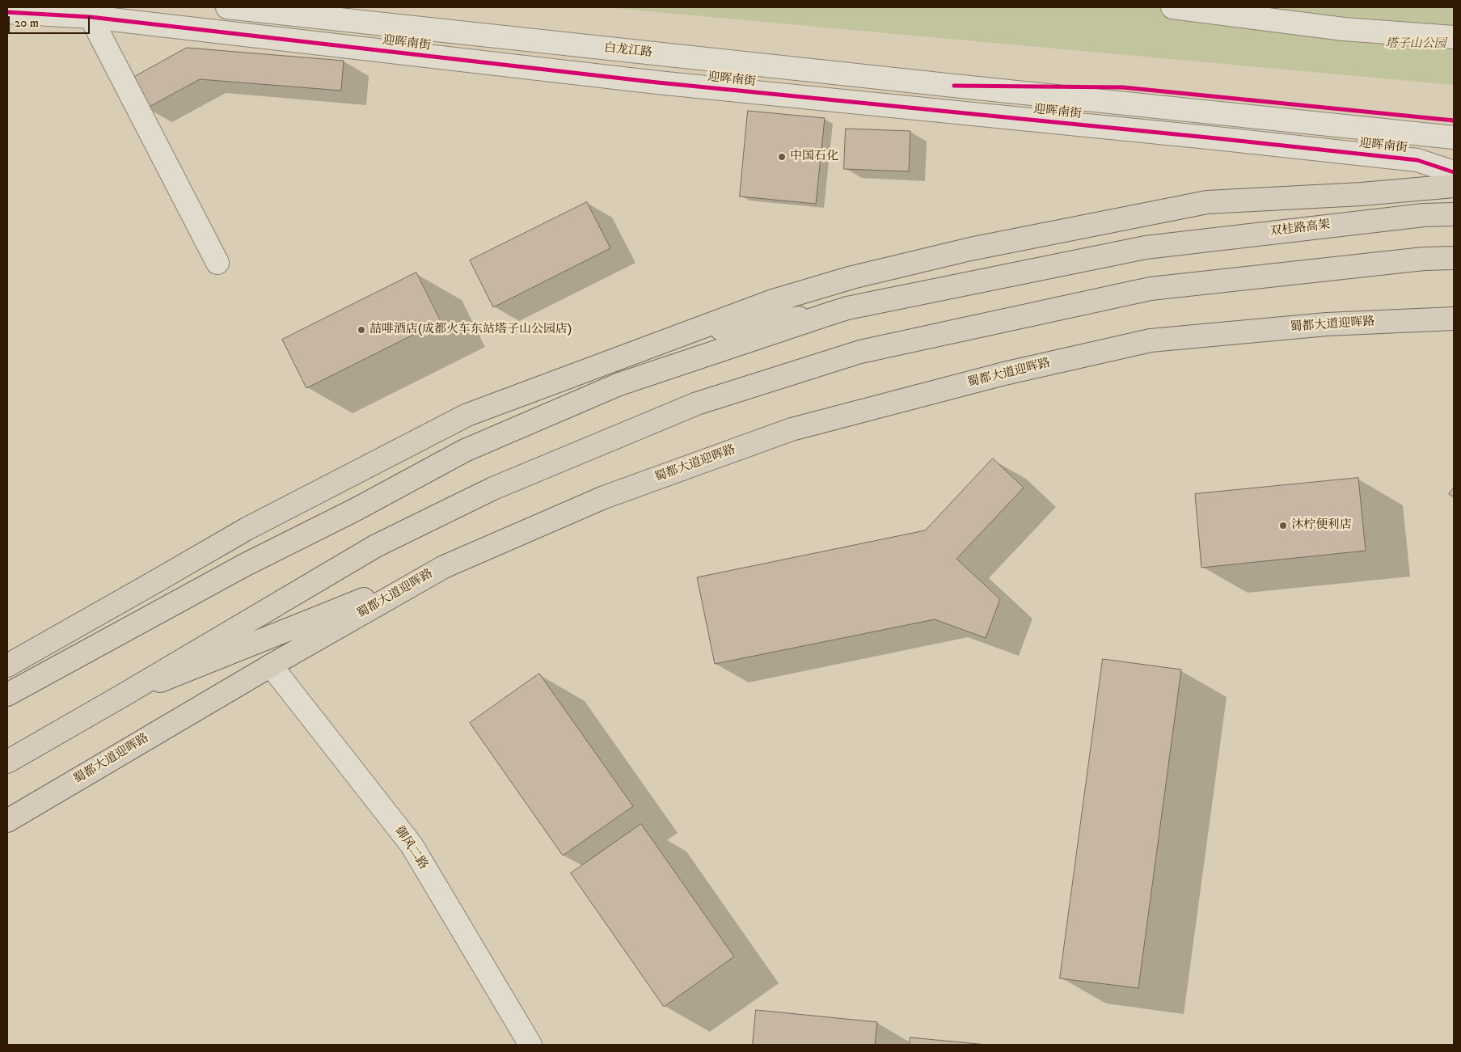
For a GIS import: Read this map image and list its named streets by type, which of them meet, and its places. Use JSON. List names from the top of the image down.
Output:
{
  "streets": {
    "main road": ["双桂路高架", "蜀都大道迎晖路"],
    "street": ["迎晖南街", "白龙江路", "御风二路"]
  },
  "crossings": [
    ["蜀都大道迎晖路", "御风二路"]
  ],
  "parks": ["塔子山公园"],
  "places": ["中国石化", "喆啡酒店(成都火车东站塔子山公园店)", "沐柠便利店"],
  "scale_bar": "20 m"
}
